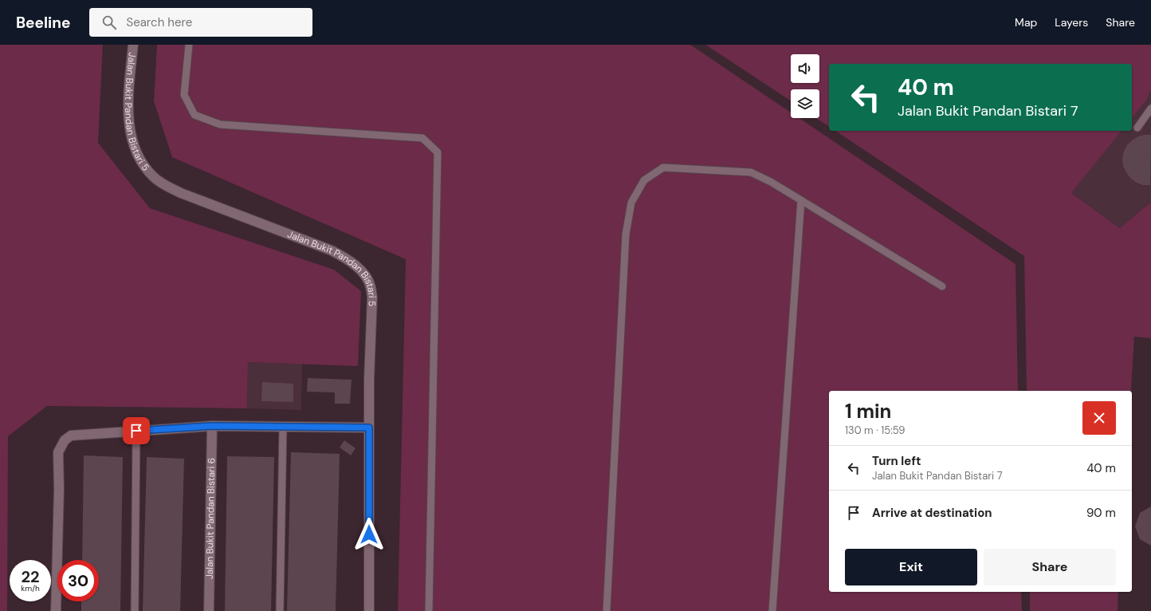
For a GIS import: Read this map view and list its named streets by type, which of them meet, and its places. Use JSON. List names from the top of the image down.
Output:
{
  "streets": {
    "street": ["Jalan Bukit Pandan Bistari 5", "Jalan Bukit Pandan Bistari 6"]
  },
  "page": {
    "header": "Beeline",
    "search": "Search here",
    "nav": ["Map", "Layers", "Share"],
    "turn": ["40 m", "Jalan Bukit Pandan Bistari 7"],
    "heading": ["1 min", "130 m · 15:59"],
    "list": [
      {
        "name": "Turn left",
        "note": "Jalan Bukit Pandan Bistari 7",
        "value": "40 m"
      },
      {
        "name": "Arrive at destination",
        "value": "90 m"
      }
    ],
    "buttons": ["Exit", "Share"],
    "speed": "22 km/h",
    "limit": "30"
  }
}
